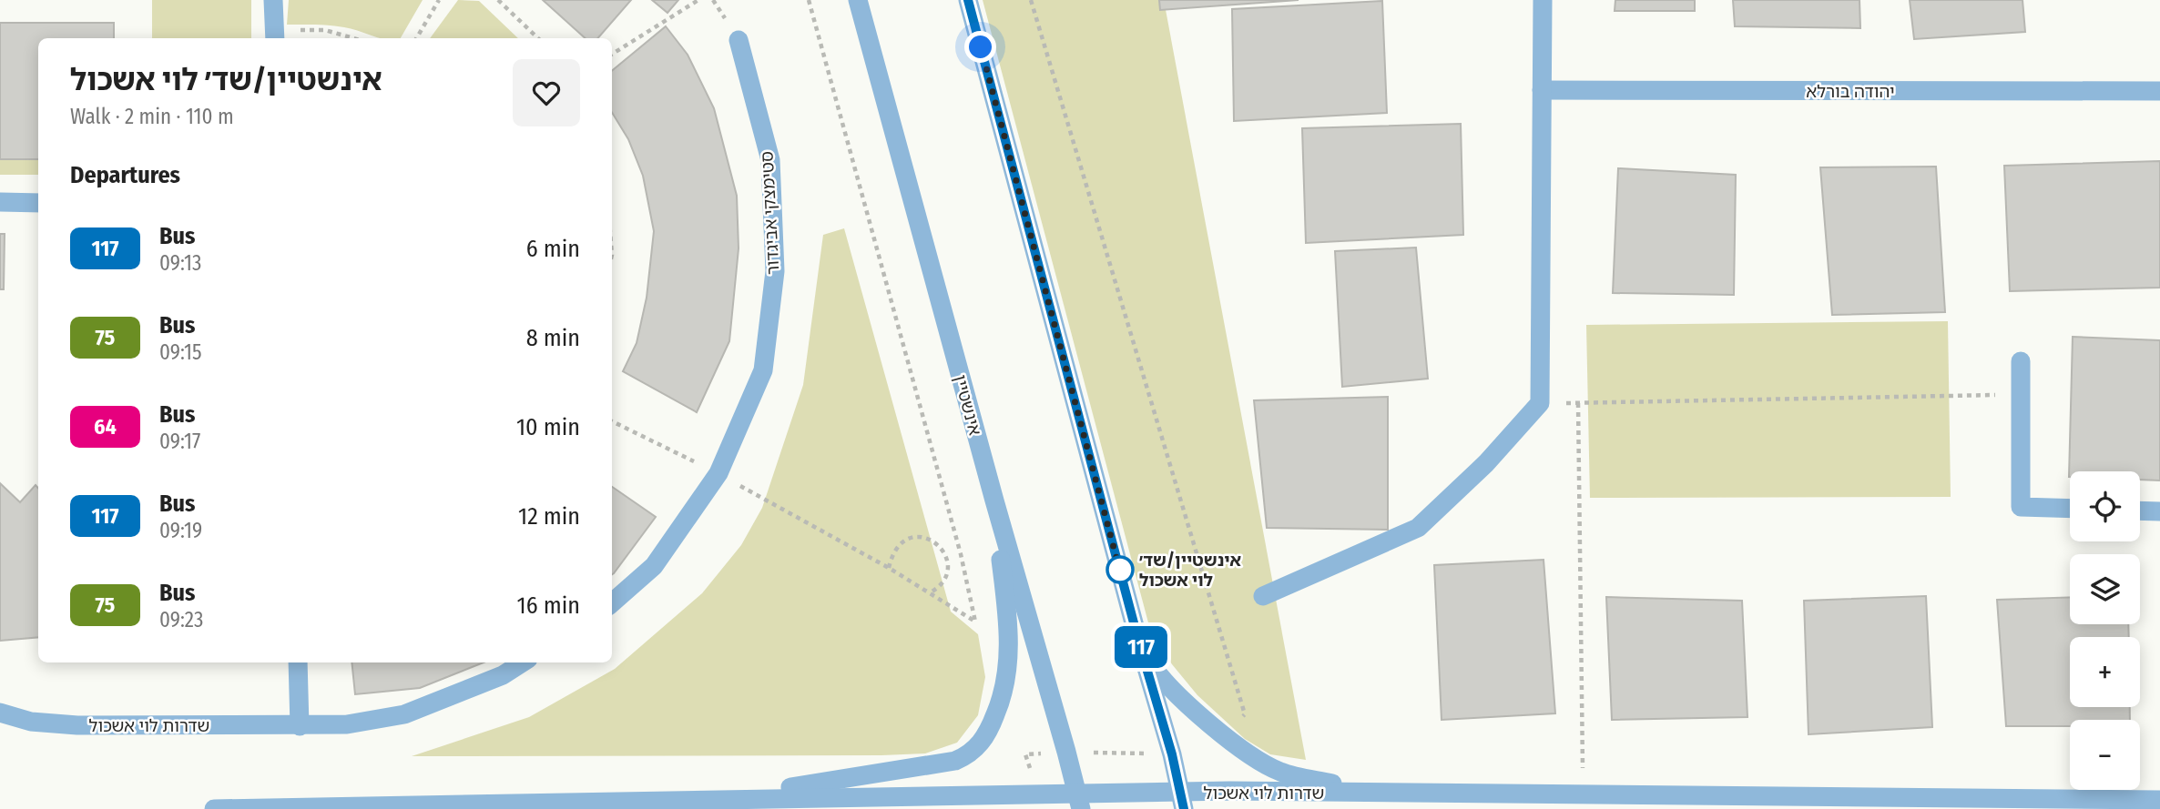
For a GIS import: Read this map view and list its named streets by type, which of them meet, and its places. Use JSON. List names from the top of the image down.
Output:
{
  "streets": {
    "street": [
      "יהודה בורלא",
      "סטימצקי אביגדור",
      "אינשטיין",
      "שדרות לוי אשכול"
    ]
  },
  "crossings": [
    ["אינשטיין", "שדרות לוי אשכול"]
  ],
  "places": ["אינשטיין/שד׳ לוי אשכול"],
  "lines": ["bus line 117"],
  "page": {
    "on_map": "117",
    "heading": [
      ["אינשטיין/שד׳ לוי אשכול", "Walk · 2 min · 110 m"],
      "Departures"
    ],
    "list": [
      {
        "mark": "117",
        "name": "Bus",
        "note": "09:13",
        "value": "6 min"
      },
      {
        "mark": "75",
        "name": "Bus",
        "note": "09:15",
        "value": "8 min"
      },
      {
        "mark": "64",
        "name": "Bus",
        "note": "09:17",
        "value": "10 min"
      },
      {
        "mark": "117",
        "name": "Bus",
        "note": "09:19",
        "value": "12 min"
      },
      {
        "mark": "75",
        "name": "Bus",
        "note": "09:23",
        "value": "16 min"
      }
    ],
    "map_buttons": ["+", "−"]
  }
}
